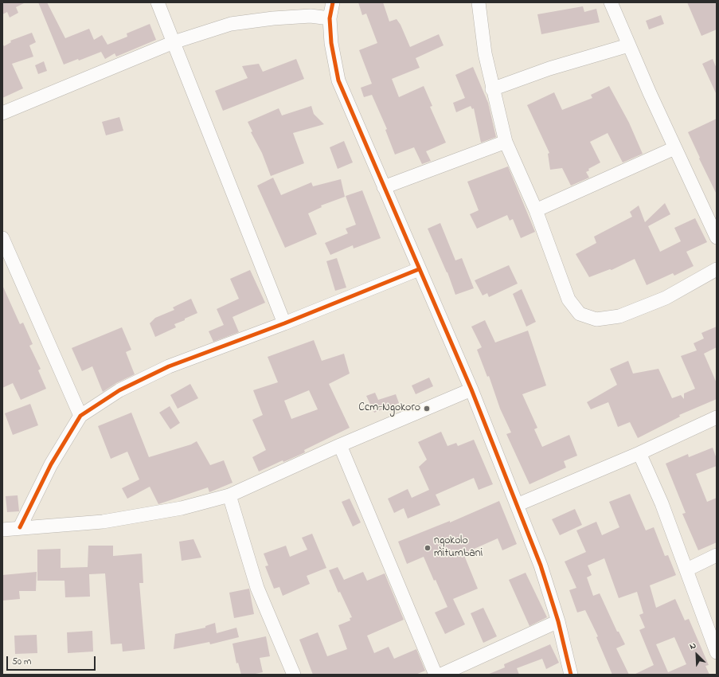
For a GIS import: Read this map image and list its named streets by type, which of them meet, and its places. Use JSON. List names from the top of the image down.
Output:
{
  "places": ["Ccm-Ngokoro", "ngokolo mitumbani"],
  "scale_bar": "50 m",
  "north": "top left"
}
